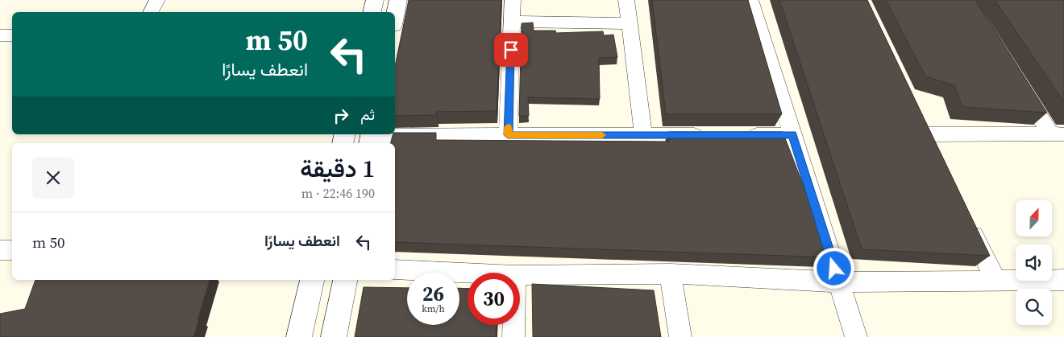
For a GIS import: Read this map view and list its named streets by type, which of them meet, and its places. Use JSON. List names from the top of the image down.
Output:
{
  "north": "top",
  "page": {
    "turn": ["50 m", "انعطف يسارًا"],
    "then": "ثم",
    "heading": ["1 دقيقة", "190 m · 22:46"],
    "list": [
      {
        "name": "انعطف يسارًا",
        "value": "50 m"
      }
    ],
    "speed": "26 km/h",
    "limit": "30"
  }
}
